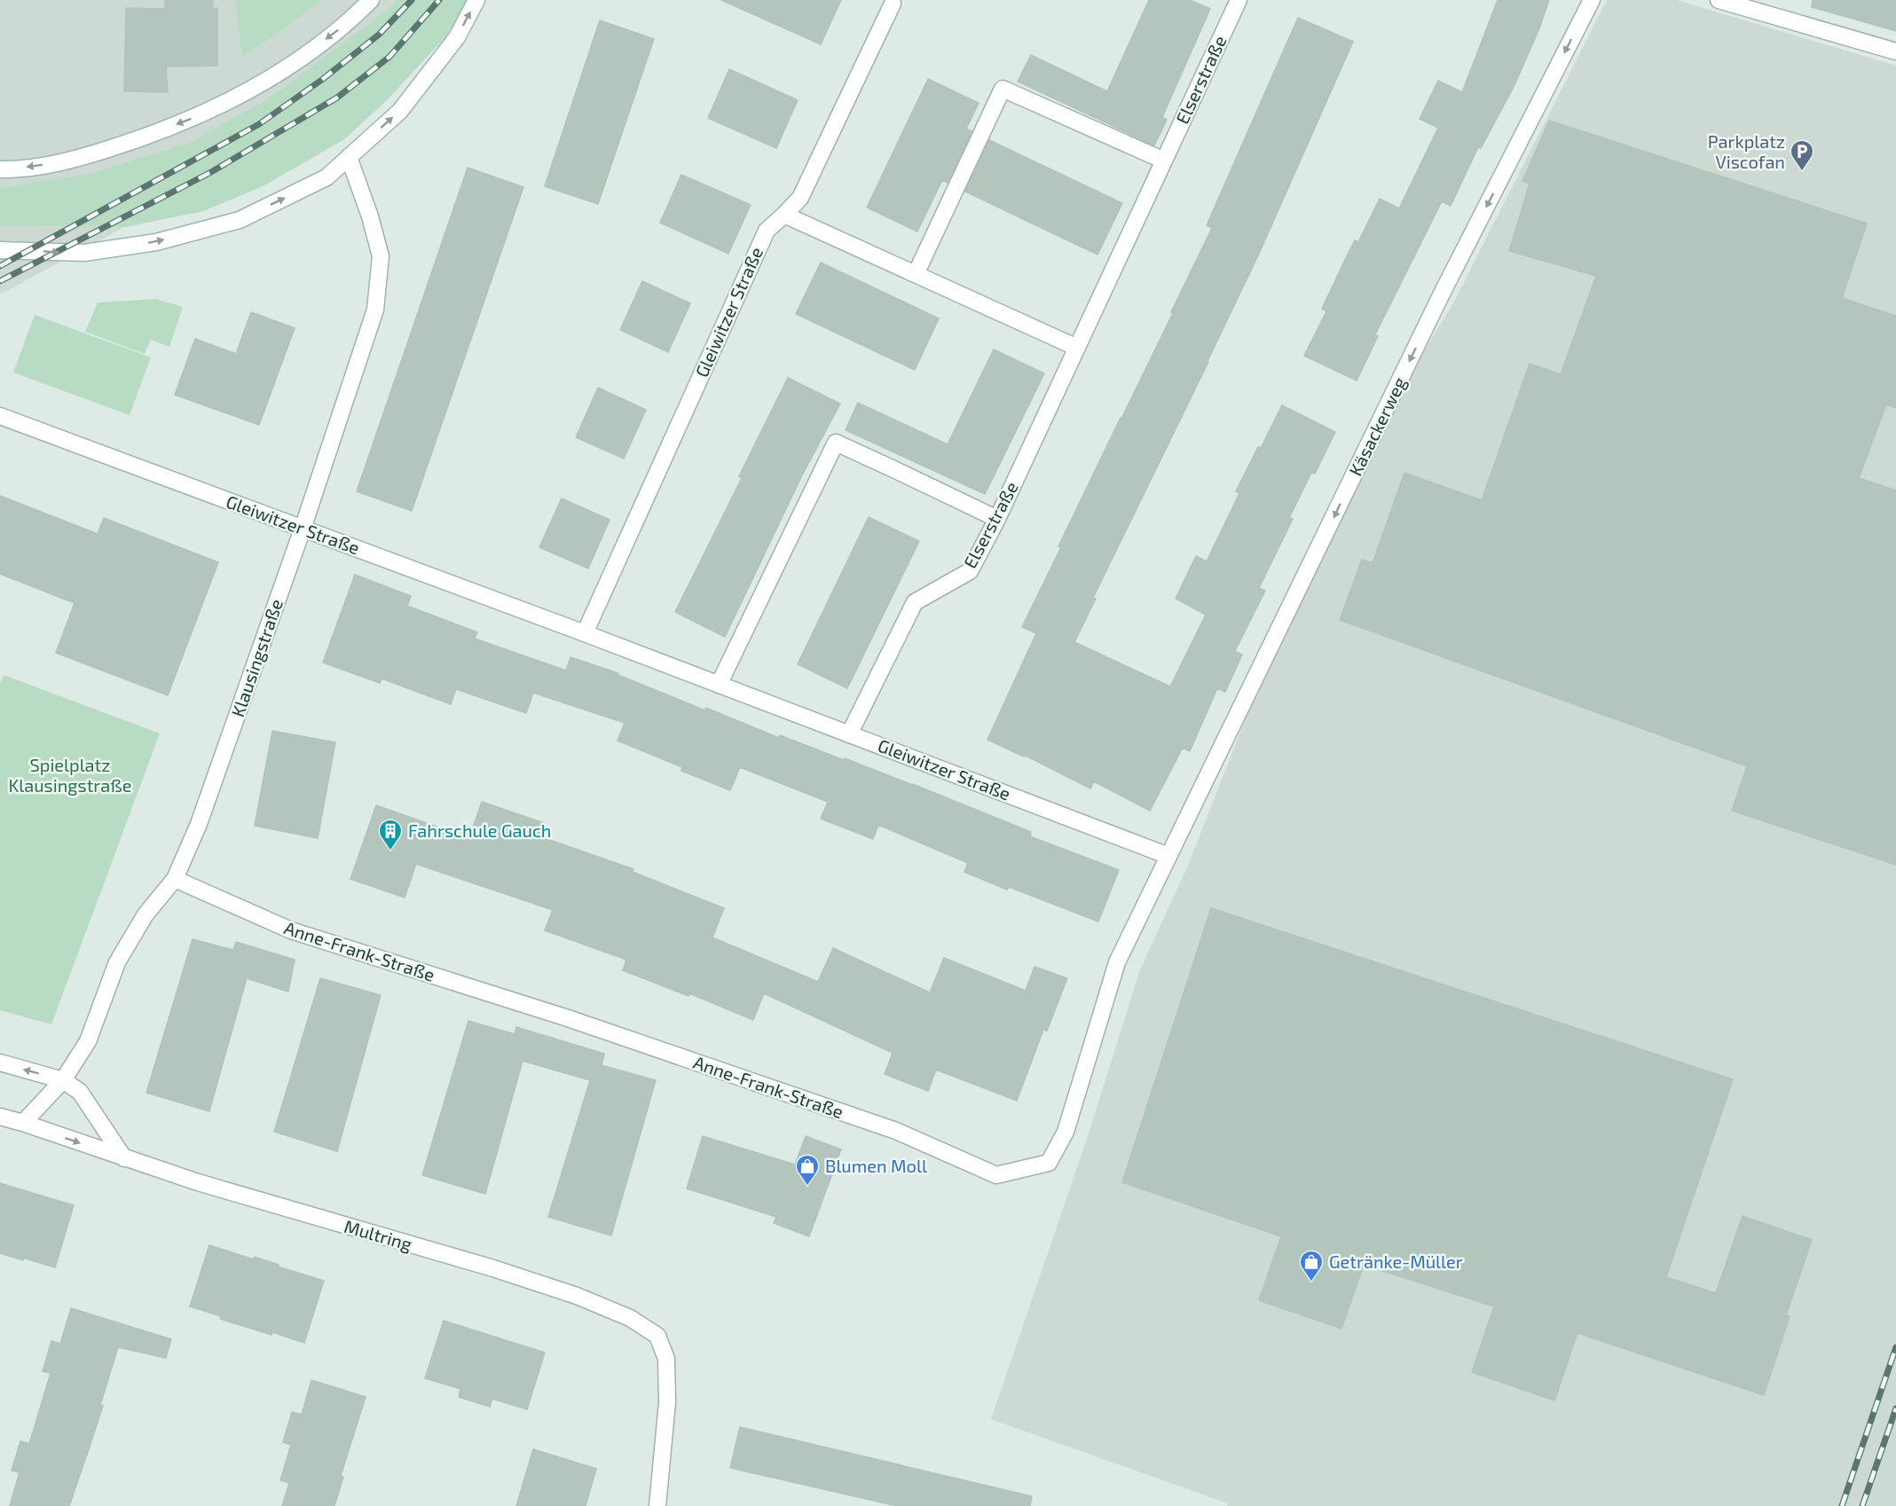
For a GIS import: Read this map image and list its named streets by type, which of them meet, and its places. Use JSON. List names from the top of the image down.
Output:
{
  "streets": {
    "street": [
      "Elserstraße",
      "Gleiwitzer Straße",
      "Käsackerweg",
      "Klausingstraße",
      "Anne-Frank-Straße",
      "Multring"
    ]
  },
  "crossings": [
    ["Elserstraße", "Gleiwitzer Straße"],
    ["Gleiwitzer Straße", "Käsackerweg"],
    ["Gleiwitzer Straße", "Klausingstraße"],
    ["Gleiwitzer Straße", "Anne-Frank-Straße"],
    ["Käsackerweg", "Anne-Frank-Straße"],
    ["Klausingstraße", "Anne-Frank-Straße"],
    ["Klausingstraße", "Multring"]
  ],
  "one_way": ["Käsackerweg"],
  "parks": ["Spielplatz Klausingstraße"],
  "places": {
    "parking": ["Parkplatz Viscofan"],
    "building": ["Fahrschule Gauch"],
    "shop": ["Blumen Moll", "Getränke-Müller"]
  }
}
